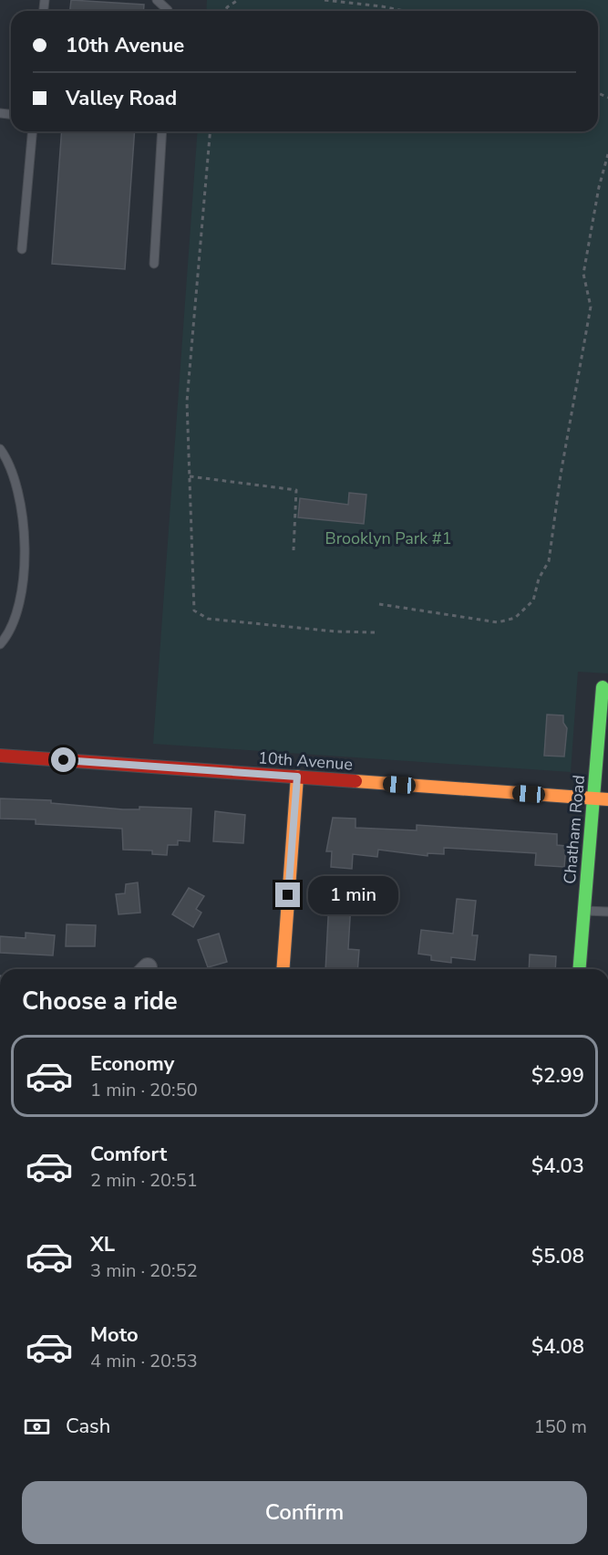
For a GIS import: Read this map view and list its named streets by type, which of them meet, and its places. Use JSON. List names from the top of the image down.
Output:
{
  "streets": {
    "street": ["10th Avenue", "Chatham Road"]
  },
  "crossings": [
    ["10th Avenue", "Chatham Road"]
  ],
  "parks": ["Brooklyn Park #1"],
  "page": {
    "banner": ["10th Avenue", "Valley Road"],
    "bubble": "1 min",
    "heading": "Choose a ride",
    "list": [
      {
        "name": "Economy",
        "note": "1 min · 20:50",
        "value": "$2.99"
      },
      {
        "name": "Comfort",
        "note": "2 min · 20:51",
        "value": "$4.03"
      },
      {
        "name": "XL",
        "note": "3 min · 20:52",
        "value": "$5.08"
      },
      {
        "name": "Moto",
        "note": "4 min · 20:53",
        "value": "$4.08"
      }
    ],
    "pay": ["Cash", "150 m"],
    "buttons": "Confirm"
  }
}
